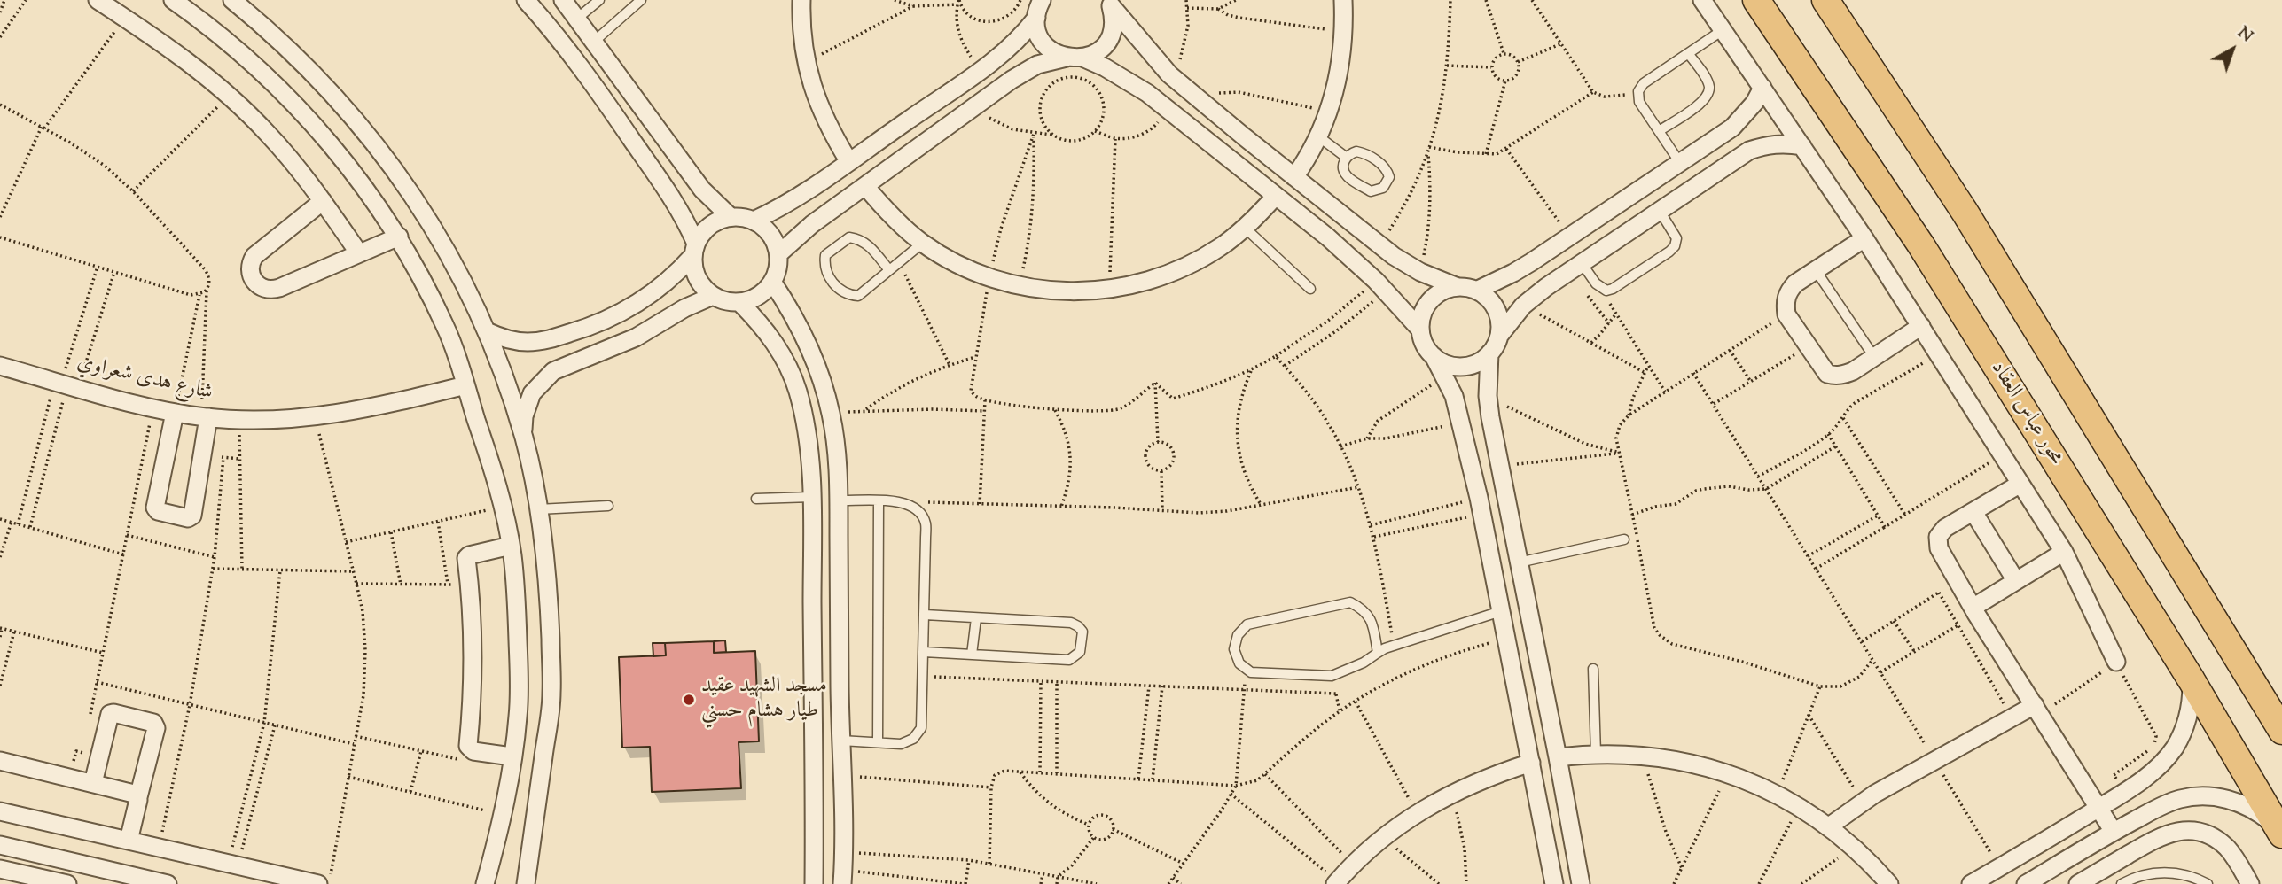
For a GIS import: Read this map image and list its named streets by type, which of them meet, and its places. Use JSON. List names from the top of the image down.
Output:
{
  "streets": {
    "main road": ["محور عباس العقاد"],
    "street": ["شارع هدى شعراوي"]
  },
  "places": ["مسجد الشهيد عقيد طيار هشام حسني"],
  "north": "top right"
}
